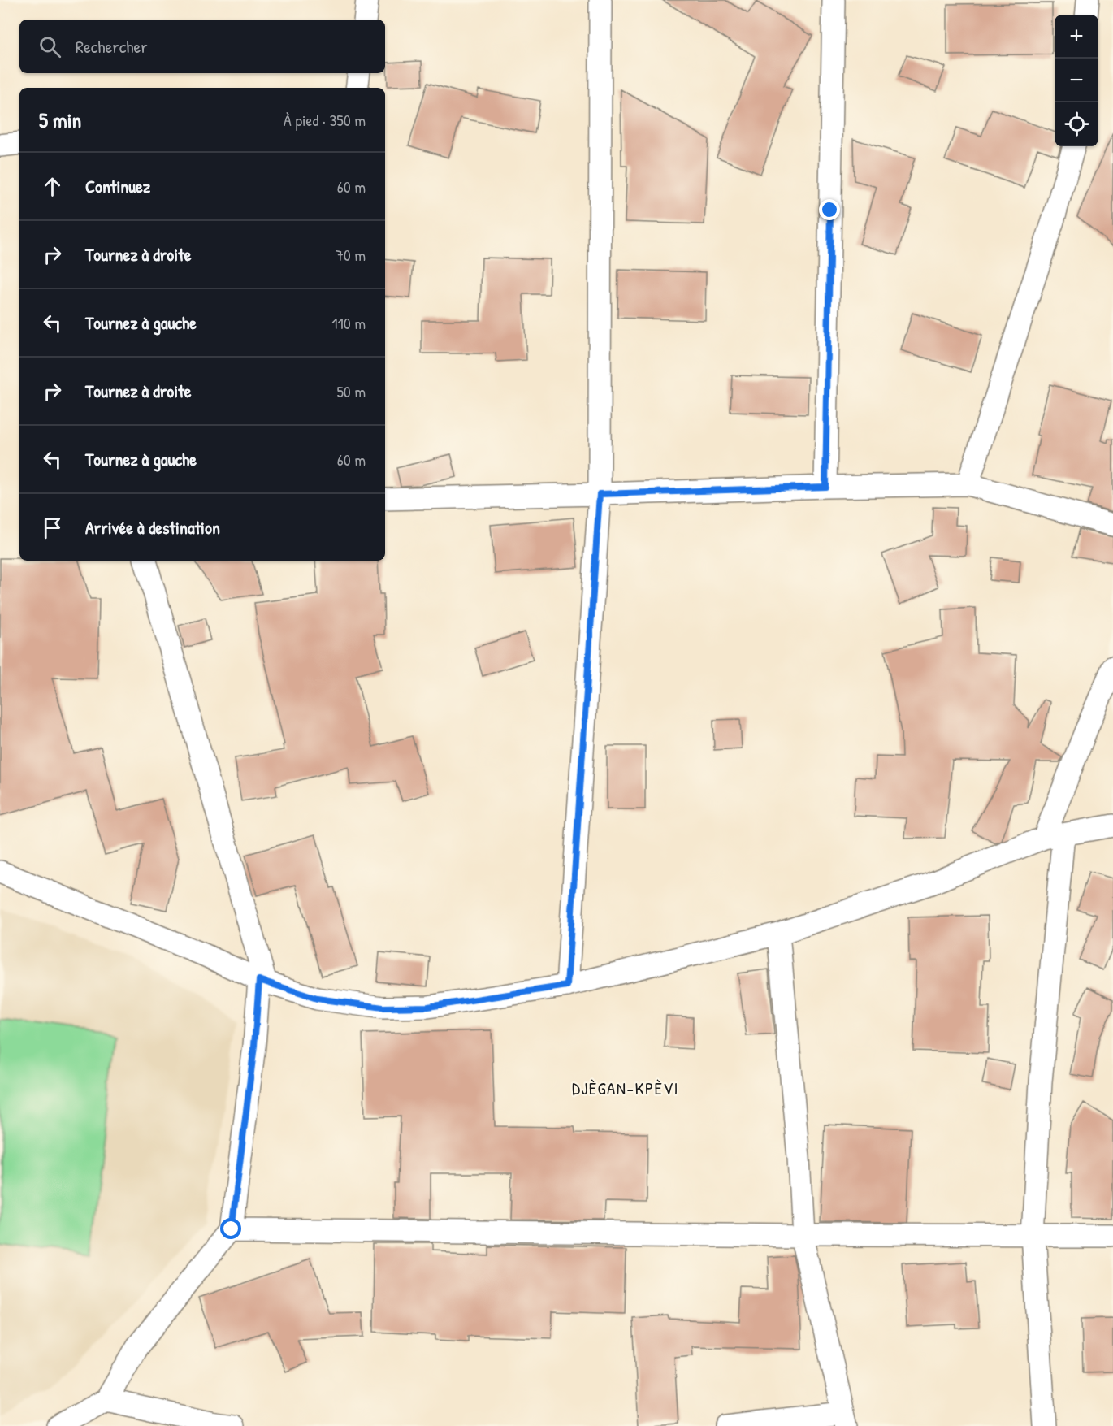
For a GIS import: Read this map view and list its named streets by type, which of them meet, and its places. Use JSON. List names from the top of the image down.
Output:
{
  "districts": ["DJÈGAN-KPÈVI"],
  "page": {
    "map_buttons": ["+", "−"],
    "search": "Rechercher",
    "heading": ["5 min", "À pied · 350 m"],
    "list": [
      ["Continuez", "60 m"],
      ["Tournez à droite", "70 m"],
      ["Tournez à gauche", "110 m"],
      ["Tournez à droite", "50 m"],
      ["Tournez à gauche", "60 m"],
      "Arrivée à destination"
    ]
  }
}
